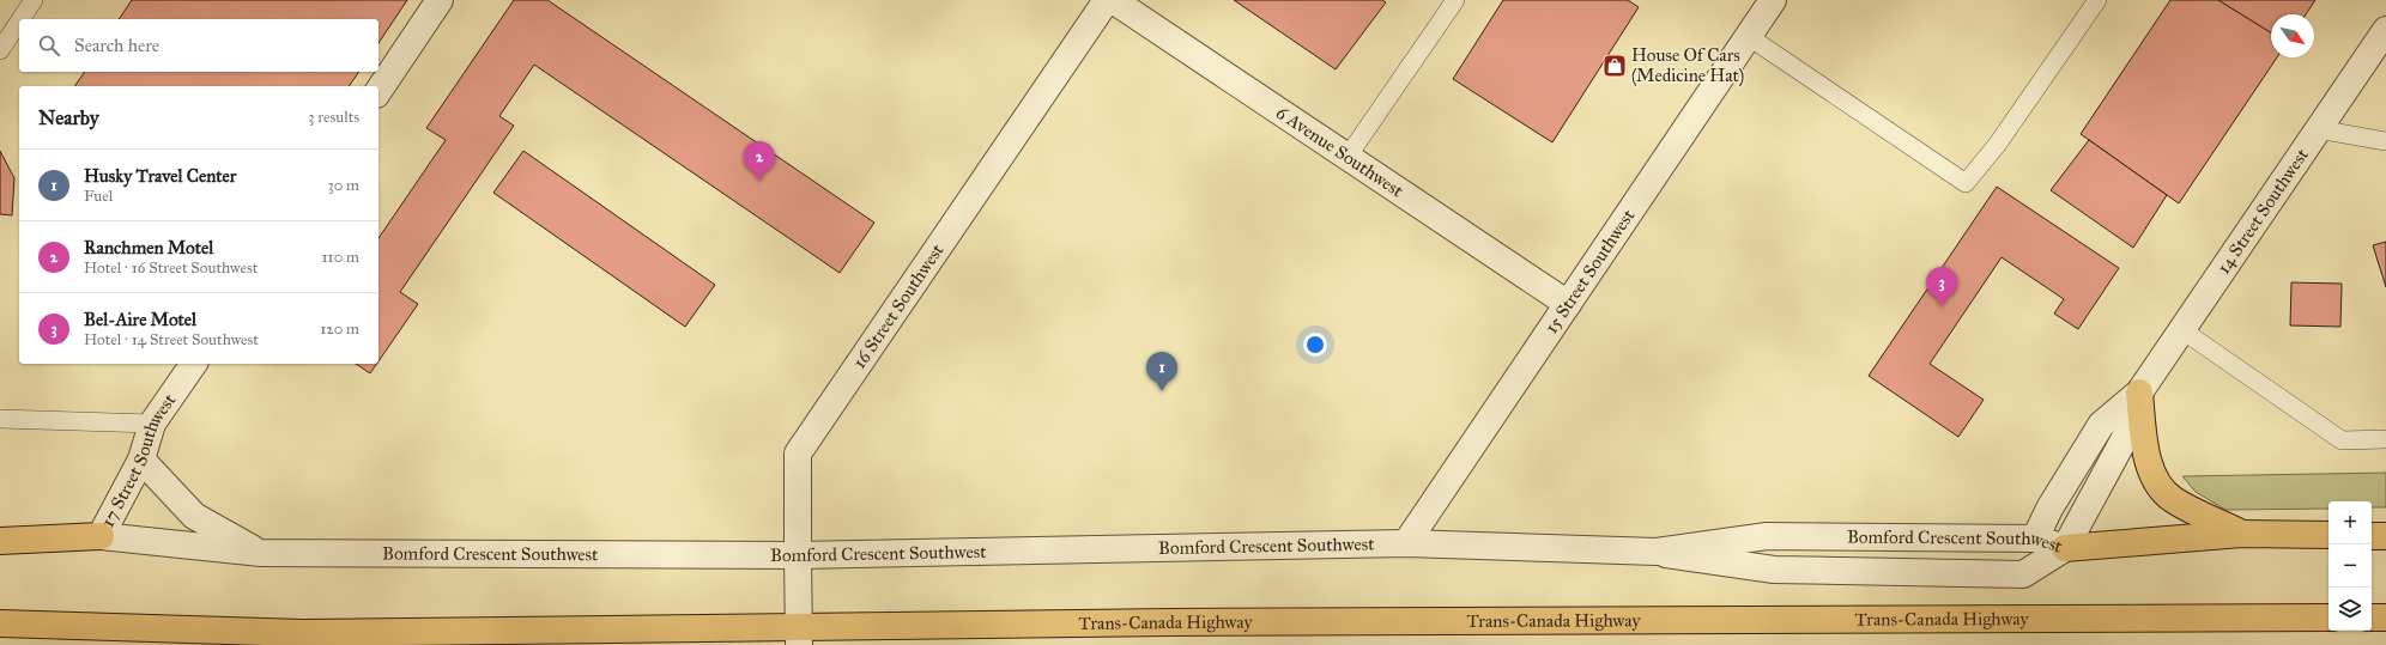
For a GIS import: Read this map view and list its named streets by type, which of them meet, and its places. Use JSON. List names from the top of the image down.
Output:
{
  "streets": {
    "highway": ["Trans-Canada Highway"],
    "street": [
      "6 Avenue Southwest",
      "14 Street Southwest",
      "15 Street Southwest",
      "16 Street Southwest",
      "17 Street Southwest",
      "Bomford Crescent Southwest"
    ]
  },
  "crossings": [
    ["6 Avenue Southwest", "15 Street Southwest"],
    ["14 Street Southwest", "Bomford Crescent Southwest"],
    ["15 Street Southwest", "Bomford Crescent Southwest"],
    ["16 Street Southwest", "Bomford Crescent Southwest"],
    ["16 Street Southwest", "Trans-Canada Highway"],
    ["17 Street Southwest", "Bomford Crescent Southwest"]
  ],
  "places": {
    "shop": ["House Of Cars (Medicine Hat)"]
  },
  "north": "bottom right",
  "page": {
    "search": "Search here",
    "heading": ["Nearby", "3 results"],
    "pins": ["2", "3", "1"],
    "list": [
      {
        "mark": "1",
        "name": "Husky Travel Center",
        "note": "Fuel",
        "value": "30 m"
      },
      {
        "mark": "2",
        "name": "Ranchmen Motel",
        "note": "Hotel · 16 Street Southwest",
        "value": "110 m"
      },
      {
        "mark": "3",
        "name": "Bel-Aire Motel",
        "note": "Hotel · 14 Street Southwest",
        "value": "120 m"
      }
    ],
    "map_buttons": ["+", "−"]
  }
}
